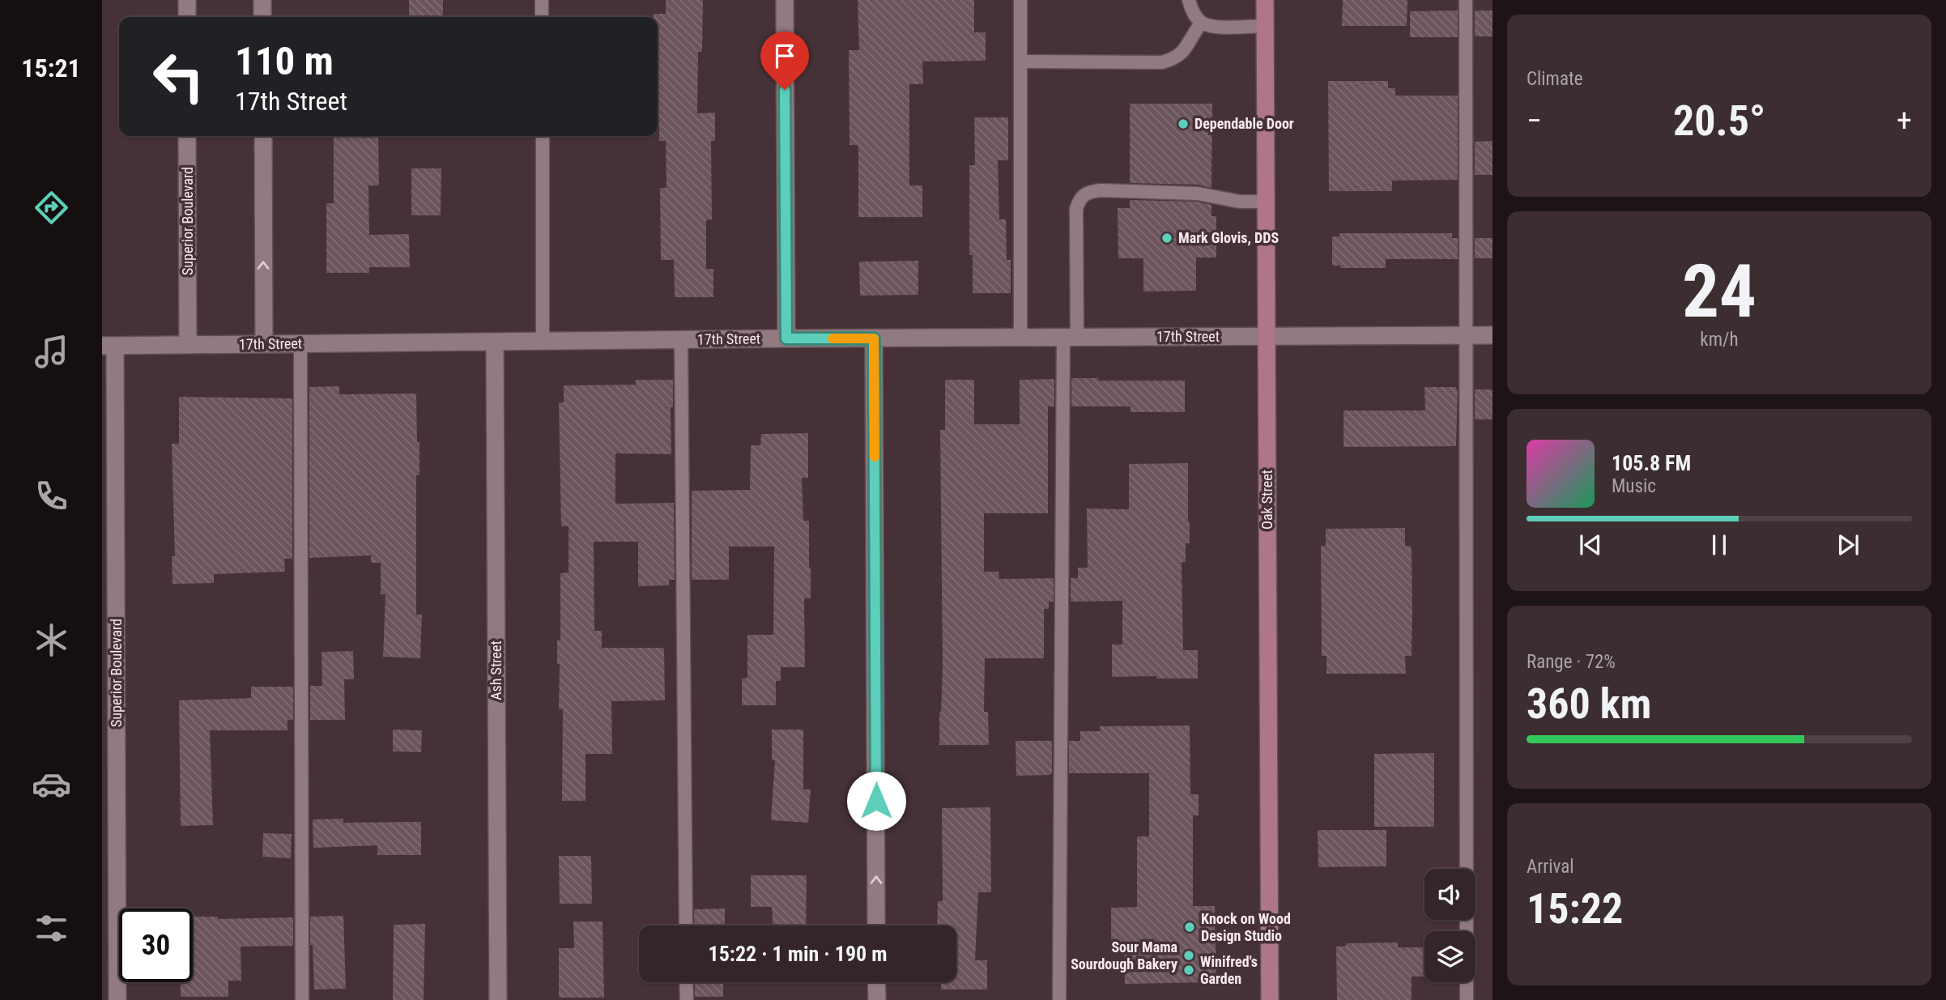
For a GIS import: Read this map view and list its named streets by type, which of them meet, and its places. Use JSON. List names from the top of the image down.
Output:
{
  "streets": {
    "street": [
      "Superior Boulevard",
      "17th Street",
      "Oak Street",
      "Ash Street"
    ]
  },
  "crossings": [
    ["Superior Boulevard", "17th Street"],
    ["17th Street", "Oak Street"],
    ["17th Street", "Ash Street"]
  ],
  "places": [
    "Dependable Door",
    "Mark Glovis, DDS",
    "Knock on Wood Design Studio",
    "Sour Mama Sourdough Bakery",
    "Winifred's Garden"
  ],
  "page": {
    "tabs": "15:21",
    "tile": [
      "Climate",
      ["24", "km/h"],
      ["Range · 72%", "360 km"],
      ["Arrival", "15:22"]
    ],
    "turn": ["110 m", "17th Street"],
    "heat": ["−", "20.5°", "+"],
    "song": ["105.8 FM", "Music"],
    "limit": "30",
    "trip": "15:22 · 1 min · 190 m"
  }
}
